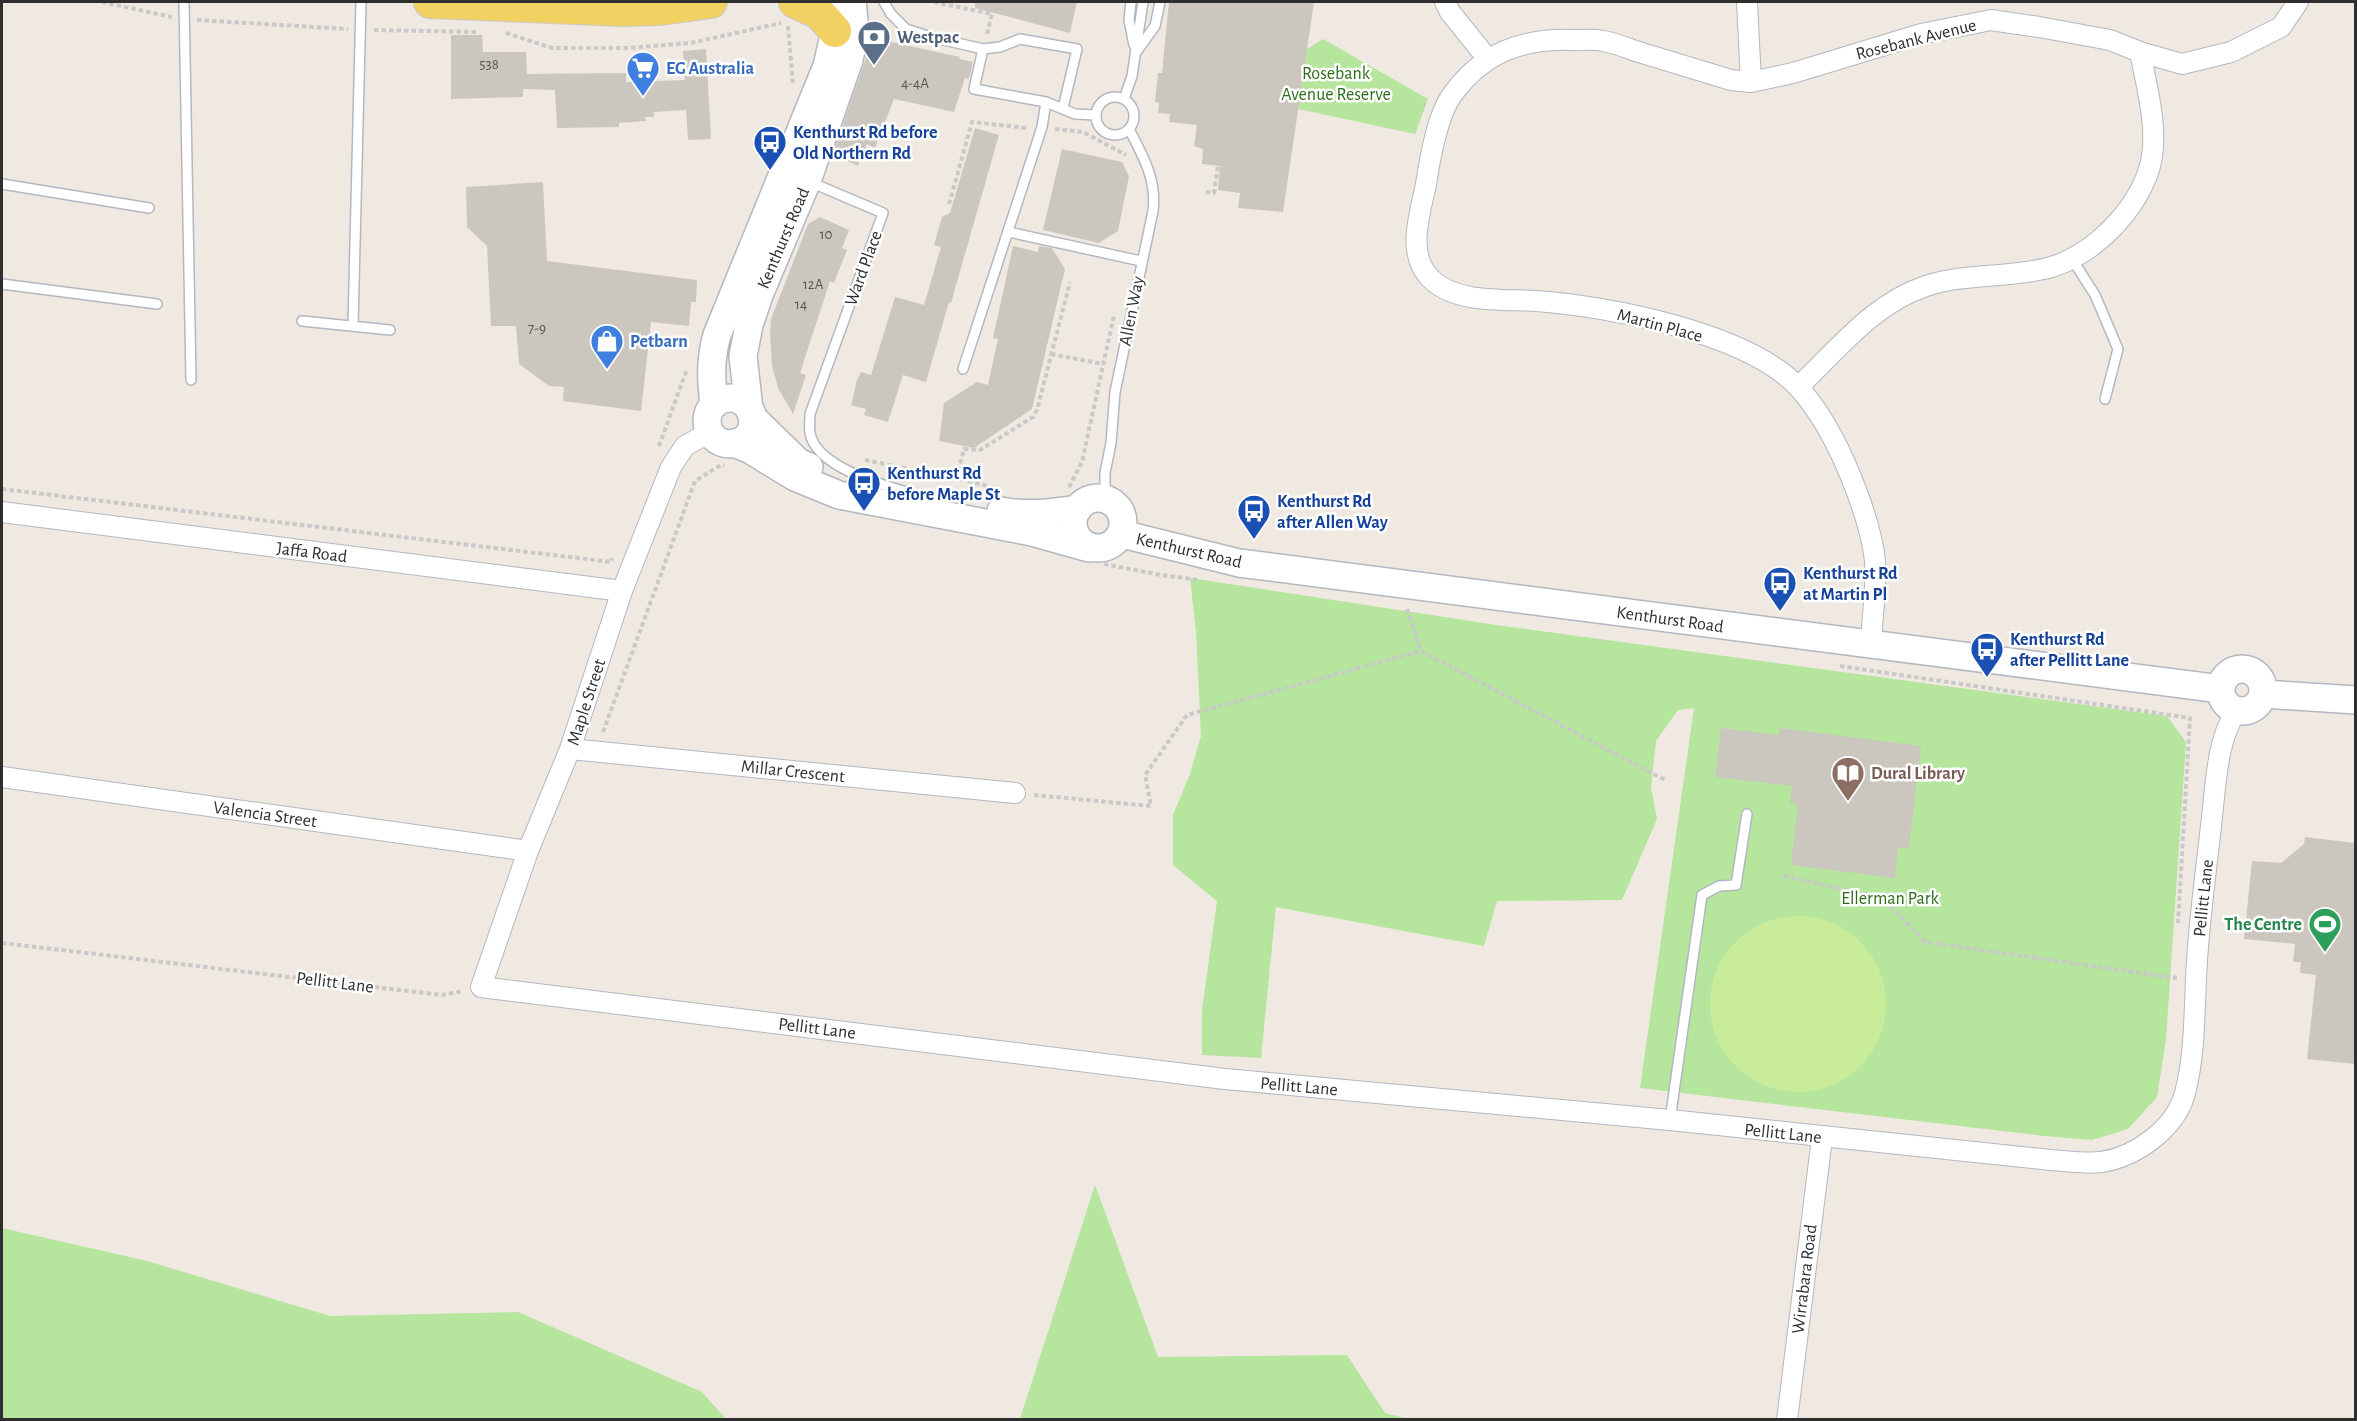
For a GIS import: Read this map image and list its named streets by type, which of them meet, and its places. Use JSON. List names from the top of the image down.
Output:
{
  "streets": {
    "main road": ["Kenthurst Road"],
    "street": [
      "Rosebank Avenue",
      "Martin Place",
      "Jaffa Road",
      "Maple Street",
      "Millar Crescent",
      "Valencia Street",
      "Pellitt Lane",
      "Wirrabara Road"
    ],
    "lane": ["Ward Place", "Allen Way"]
  },
  "crossings": [
    ["Rosebank Avenue", "Martin Place"],
    ["Kenthurst Road", "Ward Place"],
    ["Kenthurst Road", "Allen Way"],
    ["Kenthurst Road", "Martin Place"],
    ["Kenthurst Road", "Maple Street"],
    ["Kenthurst Road", "Pellitt Lane"],
    ["Jaffa Road", "Maple Street"],
    ["Maple Street", "Millar Crescent"],
    ["Maple Street", "Valencia Street"],
    ["Maple Street", "Pellitt Lane"],
    ["Pellitt Lane", "Wirrabara Road"]
  ],
  "parks": ["Rosebank Avenue Reserve", "Ellerman Park"],
  "places": {
    "bank": ["Westpac"],
    "supermarket": ["EG Australia"],
    "bus stop": [
      "Kenthurst Rd before Old Northern Rd",
      "Kenthurst Rd before Maple St",
      "Kenthurst Rd after Allen Way",
      "Kenthurst Rd at Martin Pl",
      "Kenthurst Rd after Pellitt Lane"
    ],
    "shop": ["Petbarn"],
    "library": ["Dural Library"],
    "sports": ["The Centre"]
  },
  "house_numbers": [
    "538",
    "4-4A",
    "10",
    "12A",
    "14",
    "7-9"
  ]
}
